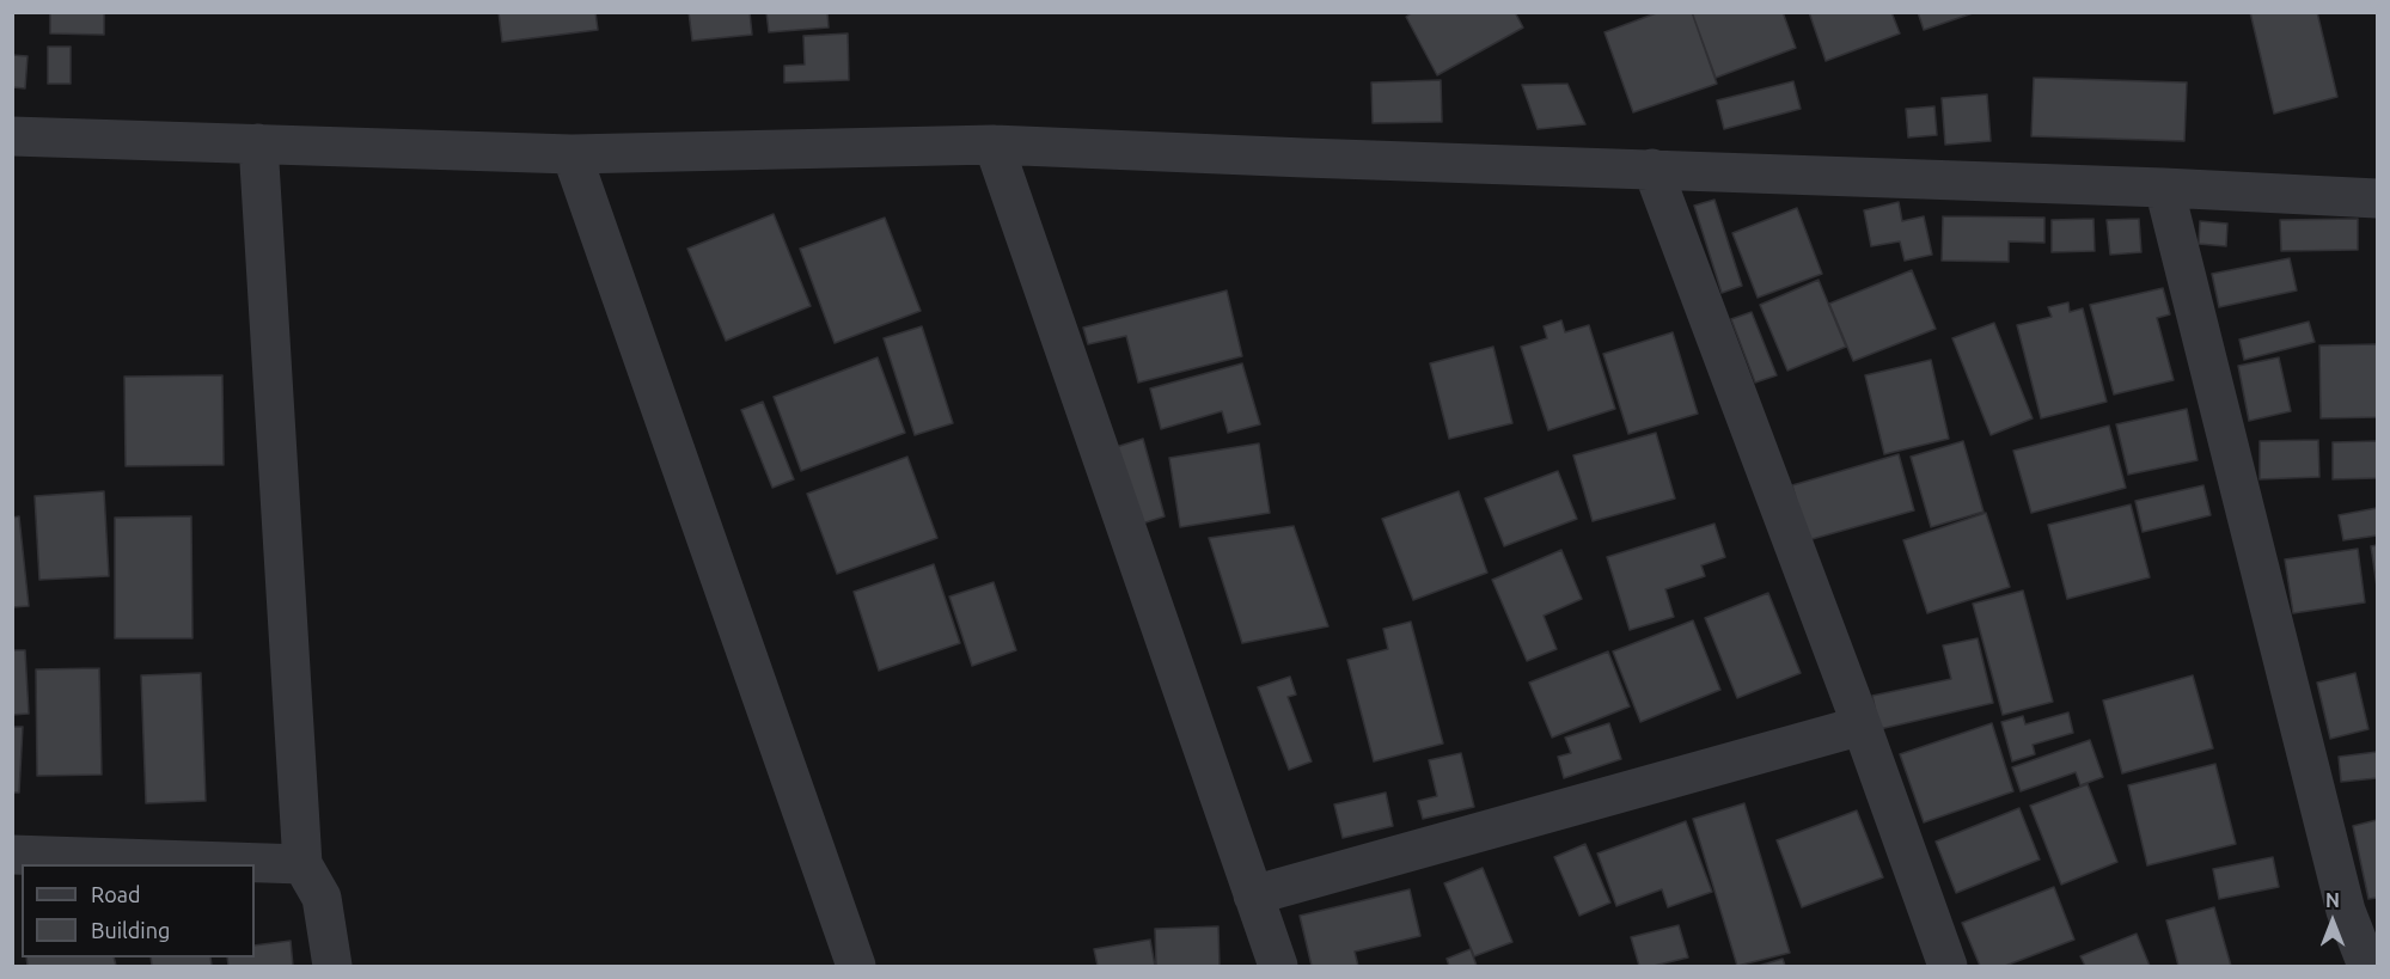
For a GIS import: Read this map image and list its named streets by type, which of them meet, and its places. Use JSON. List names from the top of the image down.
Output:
{
  "legend": ["Road", "Building"],
  "north": "top"
}
